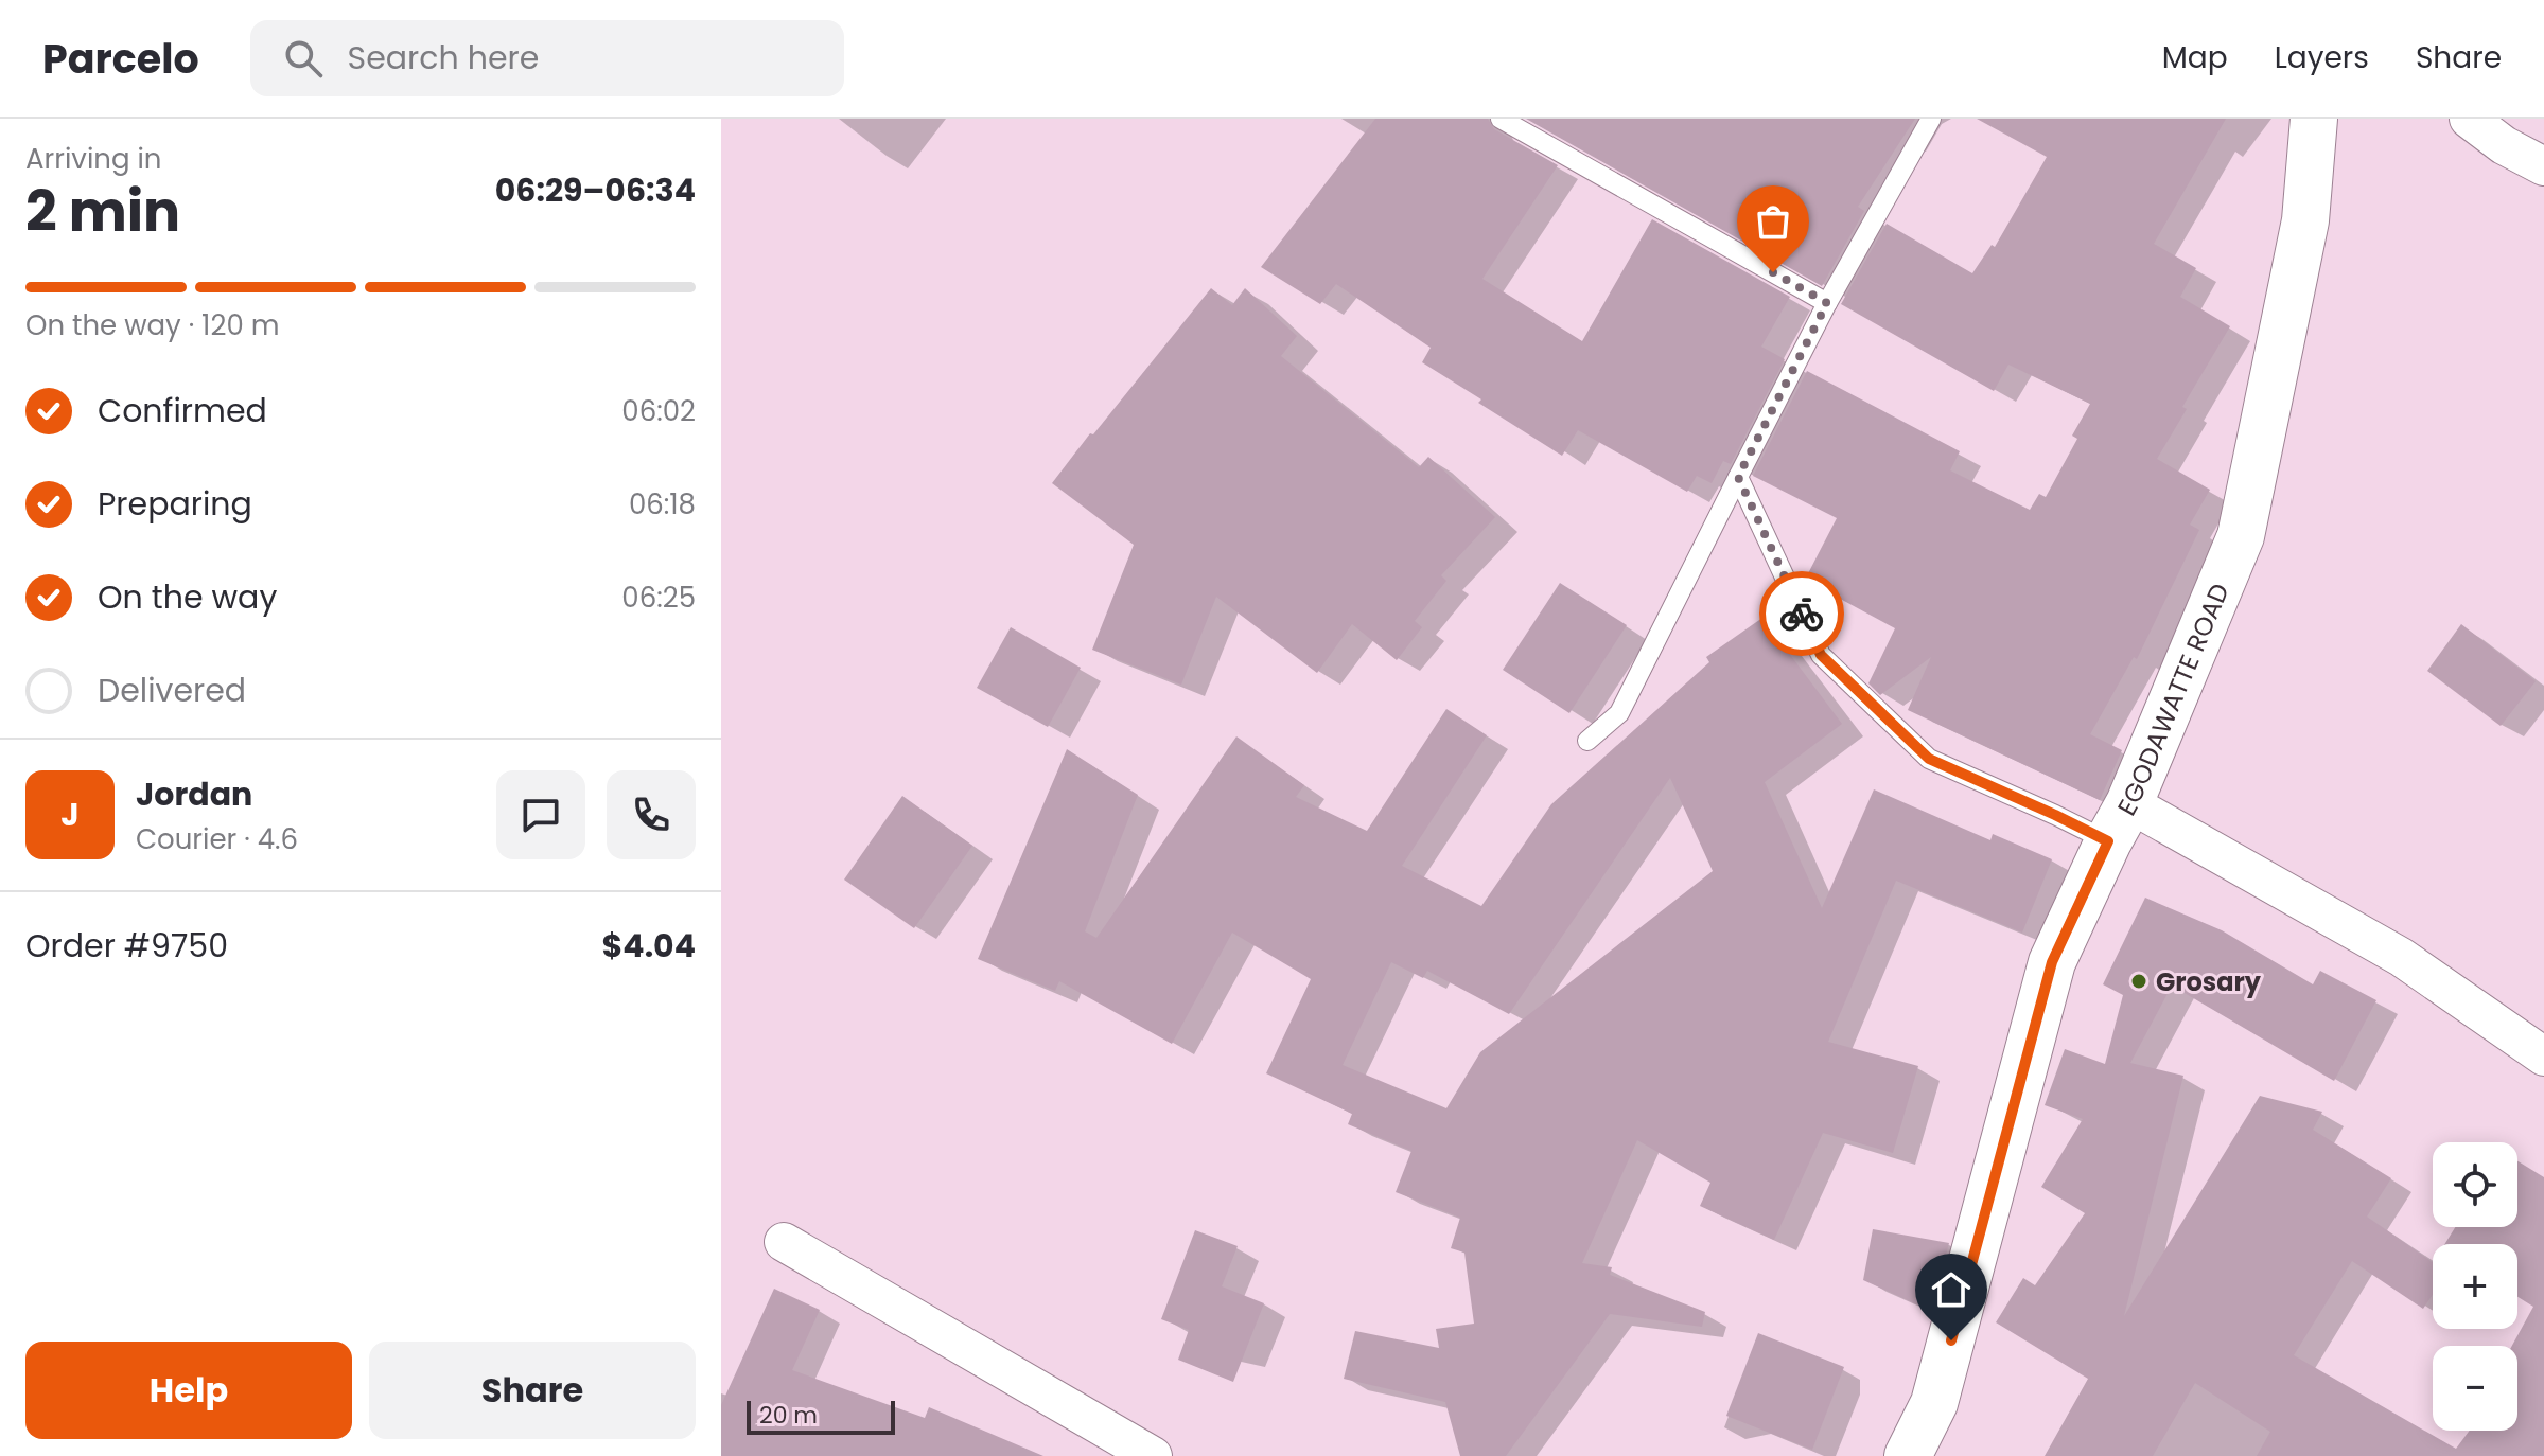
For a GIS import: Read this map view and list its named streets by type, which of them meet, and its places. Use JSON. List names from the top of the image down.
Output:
{
  "streets": {
    "street": ["EGODAWATTE ROAD"]
  },
  "places": ["Grosary"],
  "scale_bar": "20 m",
  "page": {
    "header": "Parcelo",
    "search": "Search here",
    "nav": ["Map", "Layers", "Share"],
    "heading": ["2 min", "Arriving in", "06:29–06:34"],
    "panel": [
      "Jordan",
      "Courier · 4.6",
      "Order #9750",
      "$4.04"
    ],
    "bar": "On the way · 120 m",
    "list": [
      ["Confirmed", "06:02"],
      ["Preparing", "06:18"],
      ["On the way", "06:25"],
      "Delivered"
    ],
    "round": "J",
    "map_buttons": ["+", "−"],
    "buttons": ["Help", "Share"],
    "scale": "20 m"
  }
}
